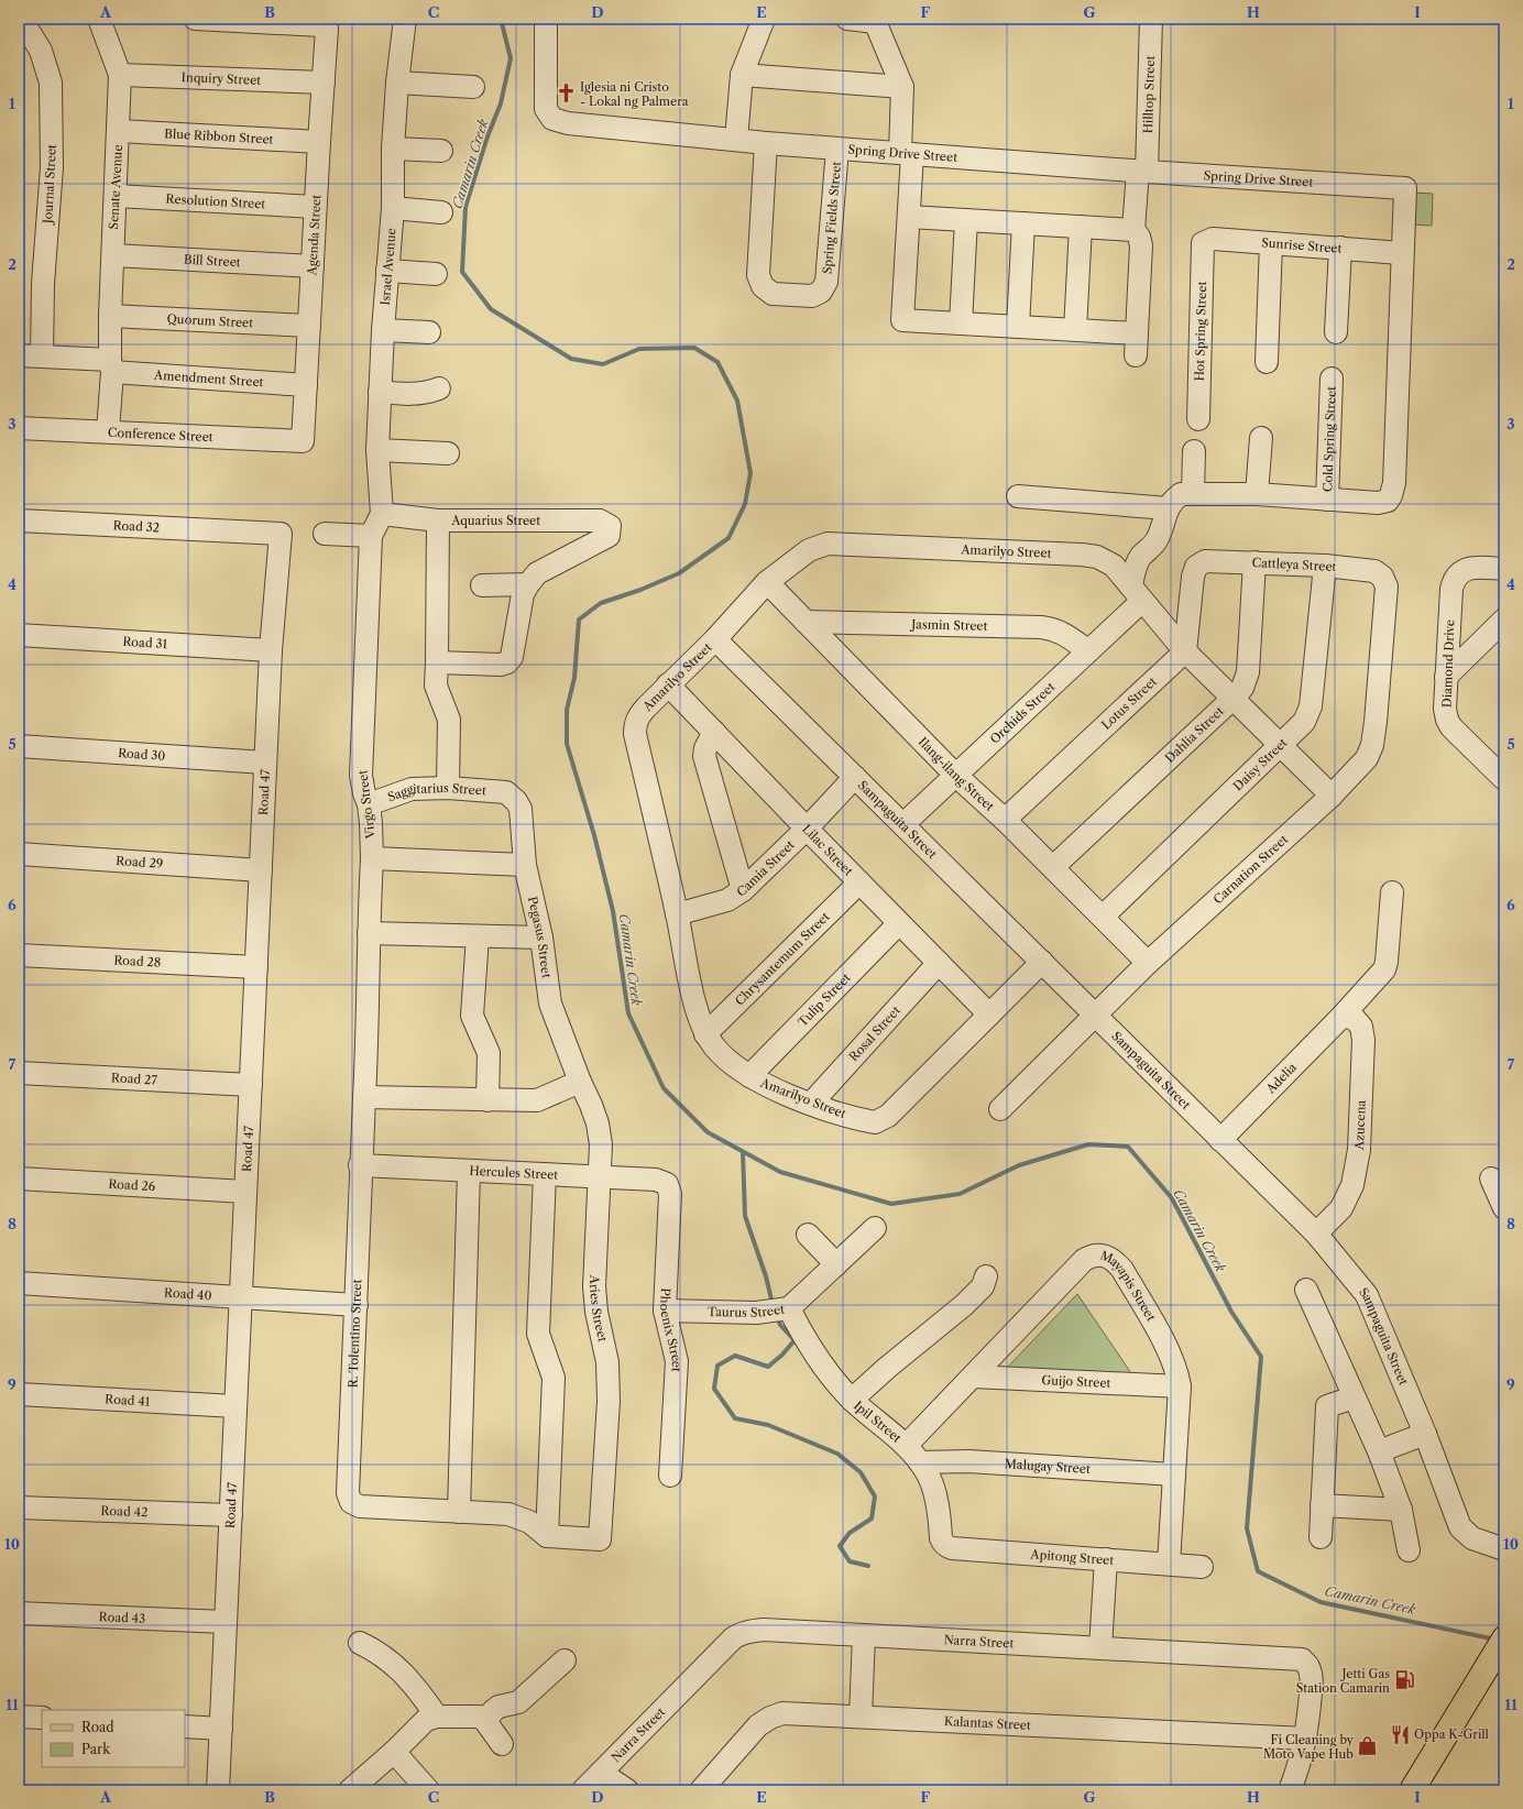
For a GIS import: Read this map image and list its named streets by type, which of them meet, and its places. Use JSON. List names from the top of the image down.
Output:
{
  "streets": {
    "street": [
      "Inquiry Street",
      "Hilltop Street",
      "Blue Ribbon Street",
      "Spring Drive Street",
      "Journal Street",
      "Senate Avenue",
      "Resolution Street",
      "Spring Fields Street",
      "Agenda Street",
      "Sunrise Street",
      "Bill Street",
      "Israel Avenue",
      "Quorum Street",
      "Hot Spring Street",
      "Amendment Street",
      "Conference Street",
      "Cold Spring Street",
      "Aquarius Street",
      "Road 32",
      "Amarilyo Street",
      "Cattleya Street",
      "Jasmin Street",
      "Road 31",
      "Diamond Drive",
      "Lotus Street",
      "Orchids Street",
      "Dahlia Street",
      "Road 30",
      "Daisy Street",
      "Ilang-ilang Street",
      "Road 47",
      "Saggitarius Street",
      "Virgo Street",
      "Sampaguita Street",
      "Lilac Street",
      "Road 29",
      "Camia Street",
      "Carnation Street",
      "Pegasus Street",
      "Chrysantemum Street",
      "Road 28",
      "Tulip Street",
      "Rosal Street",
      "Adelia",
      "Road 27",
      "Azucena",
      "Hercules Street",
      "Road 26",
      "Mayapis Street",
      "Road 40",
      "Aries Street",
      "Taurus Street",
      "Phoenix Street",
      "R. Tolentino Street",
      "Guijo Street",
      "Road 41",
      "Ipil Street",
      "Malugay Street",
      "Road 42",
      "Apitong Street",
      "Road 43",
      "Narra Street",
      "Kalantas Street"
    ]
  },
  "crossings": [
    ["Inquiry Street", "Senate Avenue"],
    ["Inquiry Street", "Agenda Street"],
    ["Hilltop Street", "Spring Drive Street"],
    ["Blue Ribbon Street", "Senate Avenue"],
    ["Blue Ribbon Street", "Agenda Street"],
    ["Spring Drive Street", "Spring Fields Street"],
    ["Spring Drive Street", "Sunrise Street"],
    ["Spring Drive Street", "Cold Spring Street"],
    ["Senate Avenue", "Resolution Street"],
    ["Senate Avenue", "Bill Street"],
    ["Senate Avenue", "Quorum Street"],
    ["Senate Avenue", "Amendment Street"],
    ["Senate Avenue", "Conference Street"],
    ["Resolution Street", "Agenda Street"],
    ["Agenda Street", "Bill Street"],
    ["Agenda Street", "Quorum Street"],
    ["Agenda Street", "Amendment Street"],
    ["Agenda Street", "Conference Street"],
    ["Sunrise Street", "Hot Spring Street"],
    ["Israel Avenue", "Aquarius Street"],
    ["Israel Avenue", "Virgo Street"],
    ["Aquarius Street", "Virgo Street"],
    ["Road 32", "Road 47"],
    ["Amarilyo Street", "Cattleya Street"],
    ["Amarilyo Street", "Lotus Street"],
    ["Amarilyo Street", "Orchids Street"],
    ["Amarilyo Street", "Dahlia Street"],
    ["Amarilyo Street", "Daisy Street"],
    ["Amarilyo Street", "Ilang-ilang Street"],
    ["Amarilyo Street", "Sampaguita Street"],
    ["Amarilyo Street", "Lilac Street"],
    ["Amarilyo Street", "Camia Street"],
    ["Amarilyo Street", "Carnation Street"],
    ["Amarilyo Street", "Chrysantemum Street"],
    ["Amarilyo Street", "Tulip Street"],
    ["Amarilyo Street", "Rosal Street"],
    ["Cattleya Street", "Lotus Street"],
    ["Cattleya Street", "Dahlia Street"],
    ["Cattleya Street", "Daisy Street"],
    ["Cattleya Street", "Carnation Street"],
    ["Jasmin Street", "Orchids Street"],
    ["Jasmin Street", "Ilang-ilang Street"],
    ["Road 31", "Road 47"],
    ["Lotus Street", "Ilang-ilang Street"],
    ["Orchids Street", "Ilang-ilang Street"],
    ["Orchids Street", "Sampaguita Street"],
    ["Dahlia Street", "Ilang-ilang Street"],
    ["Road 30", "Road 47"],
    ["Daisy Street", "Ilang-ilang Street"],
    ["Ilang-ilang Street", "Carnation Street"],
    ["Road 47", "Road 29"],
    ["Road 47", "Road 28"],
    ["Road 47", "Road 27"],
    ["Road 47", "Road 26"],
    ["Road 47", "Road 40"],
    ["Road 47", "Road 41"],
    ["Road 47", "Road 42"],
    ["Road 47", "Road 43"],
    ["Saggitarius Street", "Virgo Street"],
    ["Saggitarius Street", "Pegasus Street"],
    ["Virgo Street", "Hercules Street"],
    ["Virgo Street", "R. Tolentino Street"],
    ["Sampaguita Street", "Camia Street"],
    ["Sampaguita Street", "Carnation Street"],
    ["Sampaguita Street", "Adelia"],
    ["Sampaguita Street", "Azucena"],
    ["Lilac Street", "Camia Street"],
    ["Lilac Street", "Chrysantemum Street"],
    ["Lilac Street", "Tulip Street"],
    ["Lilac Street", "Rosal Street"],
    ["Pegasus Street", "Aries Street"],
    ["Adelia", "Azucena"],
    ["Hercules Street", "Aries Street"],
    ["Hercules Street", "Phoenix Street"],
    ["Hercules Street", "R. Tolentino Street"],
    ["Mayapis Street", "Guijo Street"],
    ["Mayapis Street", "Ipil Street"],
    ["Mayapis Street", "Malugay Street"],
    ["Mayapis Street", "Apitong Street"],
    ["Road 40", "R. Tolentino Street"],
    ["Taurus Street", "Phoenix Street"],
    ["Taurus Street", "Ipil Street"],
    ["Ipil Street", "Malugay Street"],
    ["Ipil Street", "Apitong Street"],
    ["Narra Street", "Kalantas Street"]
  ],
  "water": ["Camarin Creek"],
  "places": {
    "church": ["Iglesia ni Cristo - Lokal ng Palmera"],
    "fuel station": ["Jetti Gas Station Camarin"],
    "restaurant": ["Oppa K-Grill"],
    "shop": ["Fi Cleaning by Moto Vape Hub"]
  },
  "legend": ["Road", "Park"],
  "grid": {
    "columns": [
      "A",
      "B",
      "C",
      "D",
      "E",
      "F",
      "G",
      "H",
      "I"
    ],
    "rows": [
      "1",
      "2",
      "3",
      "4",
      "5",
      "6",
      "7",
      "8",
      "9",
      "10",
      "11"
    ]
  }
}
